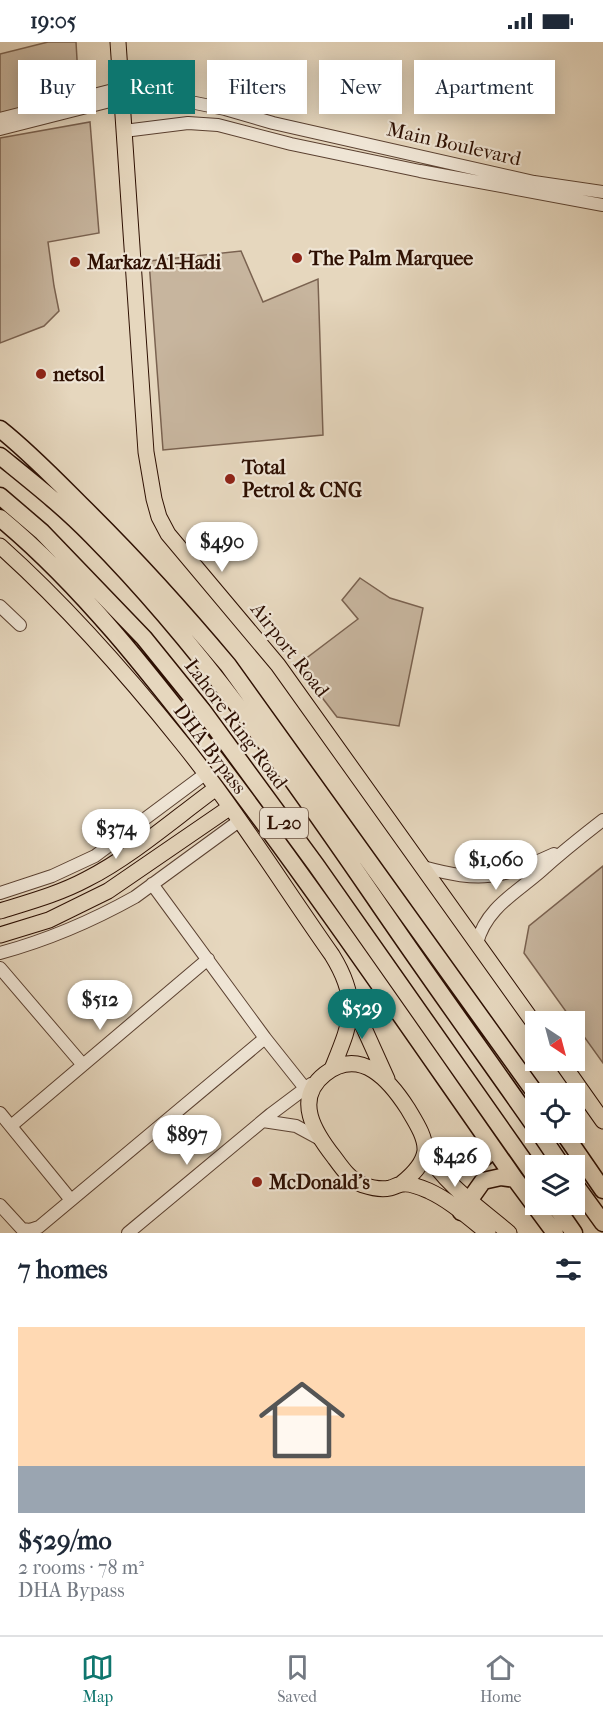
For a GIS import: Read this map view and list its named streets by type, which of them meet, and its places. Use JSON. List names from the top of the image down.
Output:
{
  "streets": {
    "highway": ["Lahore Ring Road", "L-20"],
    "main road": ["Airport Road", "DHA Bypass"],
    "street": ["Main Boulevard"]
  },
  "crossings": [
    ["Main Boulevard", "Airport Road"]
  ],
  "places": [
    "The Palm Marquee",
    "Markaz Al-Hadi",
    "netsol",
    "Total Petrol & CNG",
    "McDonald's"
  ],
  "north": "bottom right",
  "page": {
    "status": "19:05",
    "chip": [
      "Buy",
      "Rent",
      "Filters",
      "New",
      "Apartment"
    ],
    "price": [
      "$490",
      "$374",
      "$1,060",
      "$512",
      "$529",
      "$897",
      "$426"
    ],
    "heading": "7 homes",
    "list": [
      {
        "name": "$529/mo",
        "note": "2 rooms · 78 m² · DHA Bypass"
      }
    ],
    "tabs": ["Map", "Saved", "Home"]
  }
}
